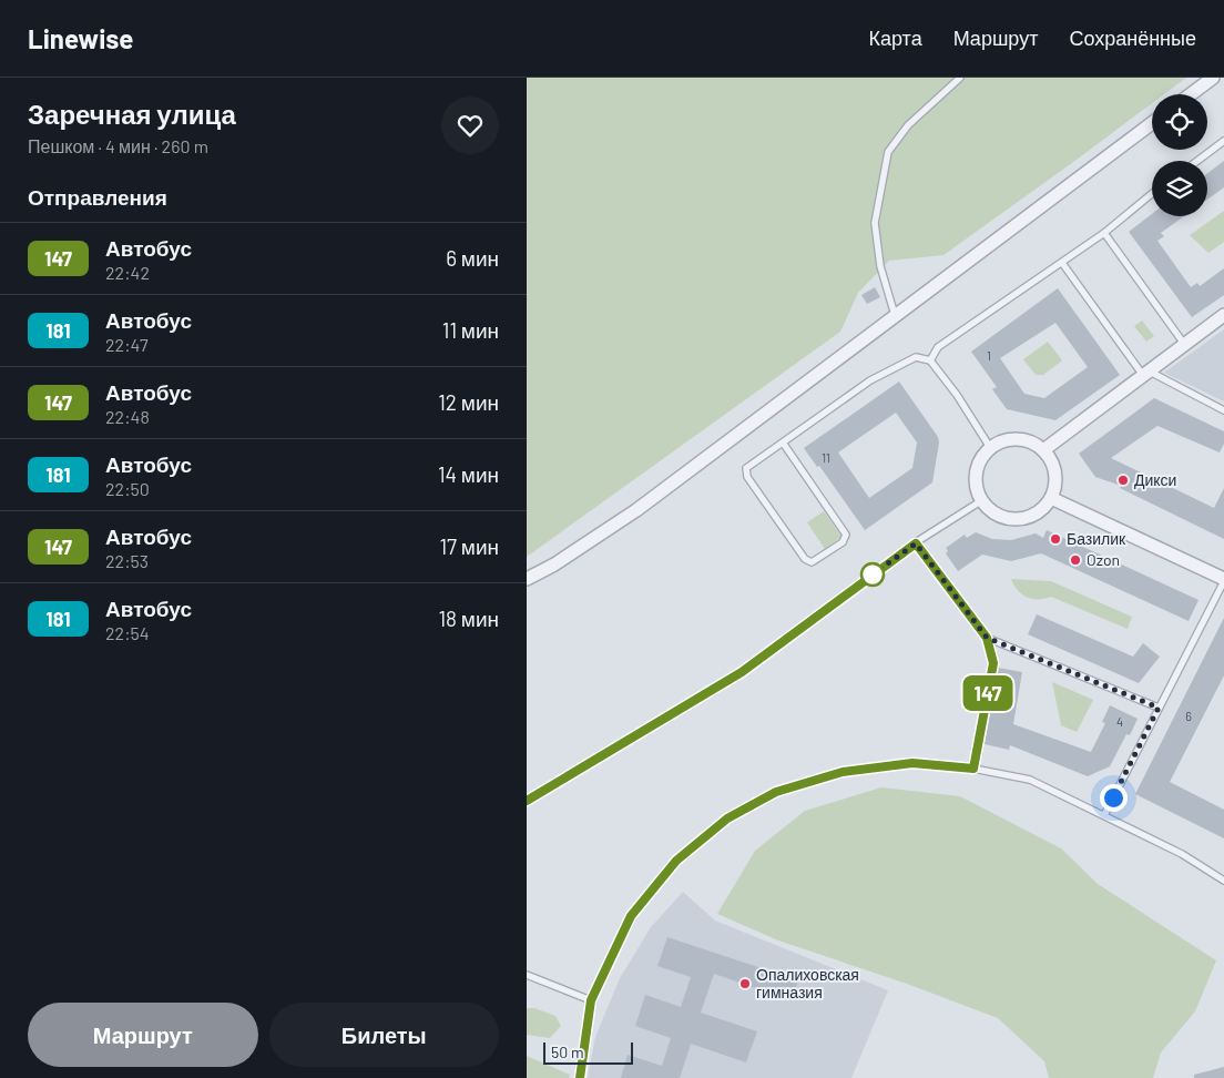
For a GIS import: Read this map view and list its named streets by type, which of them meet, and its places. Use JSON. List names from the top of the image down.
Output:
{
  "places": [
    "Дикси",
    "Базилик",
    "Ozon",
    "Опалиховская гимназия"
  ],
  "lines": ["bus line 147"],
  "house_numbers": [
    "1",
    "11",
    "6",
    "4"
  ],
  "scale_bar": "50 m",
  "page": {
    "header": "Linewise",
    "nav": ["Карта", "Маршрут", "Сохранённые"],
    "heading": [
      ["Заречная улица", "Пешком · 4 мин · 260 m"],
      "Отправления"
    ],
    "on_map": "147",
    "list": [
      {
        "mark": "147",
        "name": "Автобус",
        "note": "22:42",
        "value": "6 мин"
      },
      {
        "mark": "181",
        "name": "Автобус",
        "note": "22:47",
        "value": "11 мин"
      },
      {
        "mark": "147",
        "name": "Автобус",
        "note": "22:48",
        "value": "12 мин"
      },
      {
        "mark": "181",
        "name": "Автобус",
        "note": "22:50",
        "value": "14 мин"
      },
      {
        "mark": "147",
        "name": "Автобус",
        "note": "22:53",
        "value": "17 мин"
      },
      {
        "mark": "181",
        "name": "Автобус",
        "note": "22:54",
        "value": "18 мин"
      }
    ],
    "buttons": ["Маршрут", "Билеты"],
    "scale": "50 m"
  }
}
